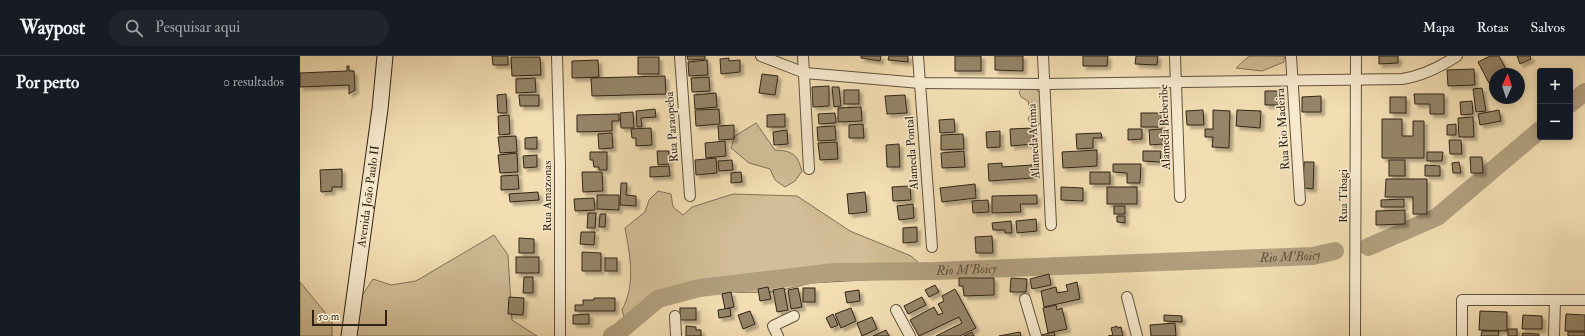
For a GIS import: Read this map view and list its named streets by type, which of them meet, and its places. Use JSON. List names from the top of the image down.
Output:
{
  "streets": {
    "main road": ["Avenida João Paulo II"],
    "street": [
      "Rua Paraopeba",
      "Alameda Beberibe",
      "Rua Rio Madeira",
      "Alameda Atuma",
      "Alameda Pontal",
      "Rua Amazonas",
      "Rua Tibagi"
    ]
  },
  "water": ["Rio M'Boicy"],
  "scale_bar": "50 m",
  "north": "top",
  "page": {
    "header": "Waypost",
    "search": "Pesquisar aqui",
    "nav": ["Mapa", "Rotas", "Salvos"],
    "heading": ["Por perto", "0 resultados"],
    "map_buttons": ["+", "−"],
    "scale": "50 m"
  }
}
